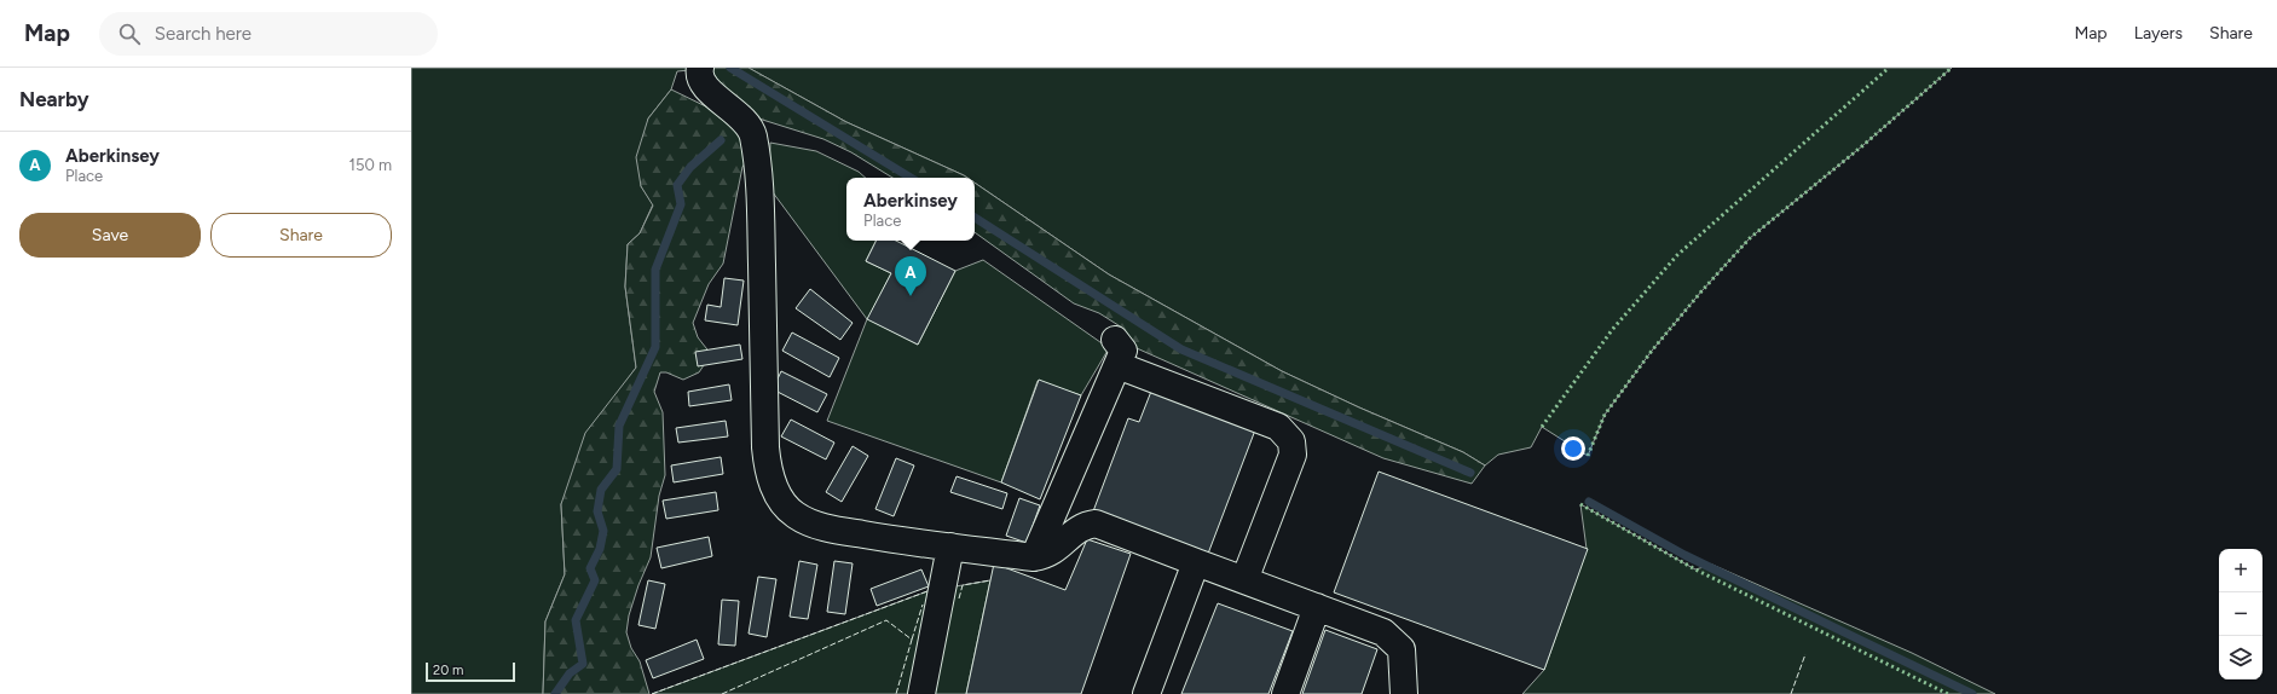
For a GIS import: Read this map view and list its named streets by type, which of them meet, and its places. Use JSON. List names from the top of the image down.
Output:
{
  "scale_bar": "20 m",
  "page": {
    "header": "Map",
    "search": "Search here",
    "nav": ["Map", "Layers", "Share"],
    "heading": "Nearby",
    "list": [
      {
        "mark": "A",
        "name": "Aberkinsey",
        "note": "Place",
        "value": "150 m"
      }
    ],
    "popup": ["Aberkinsey", "Place"],
    "buttons": ["Save", "Share"],
    "pins": "A",
    "map_buttons": ["+", "−"],
    "scale": "20 m"
  }
}
